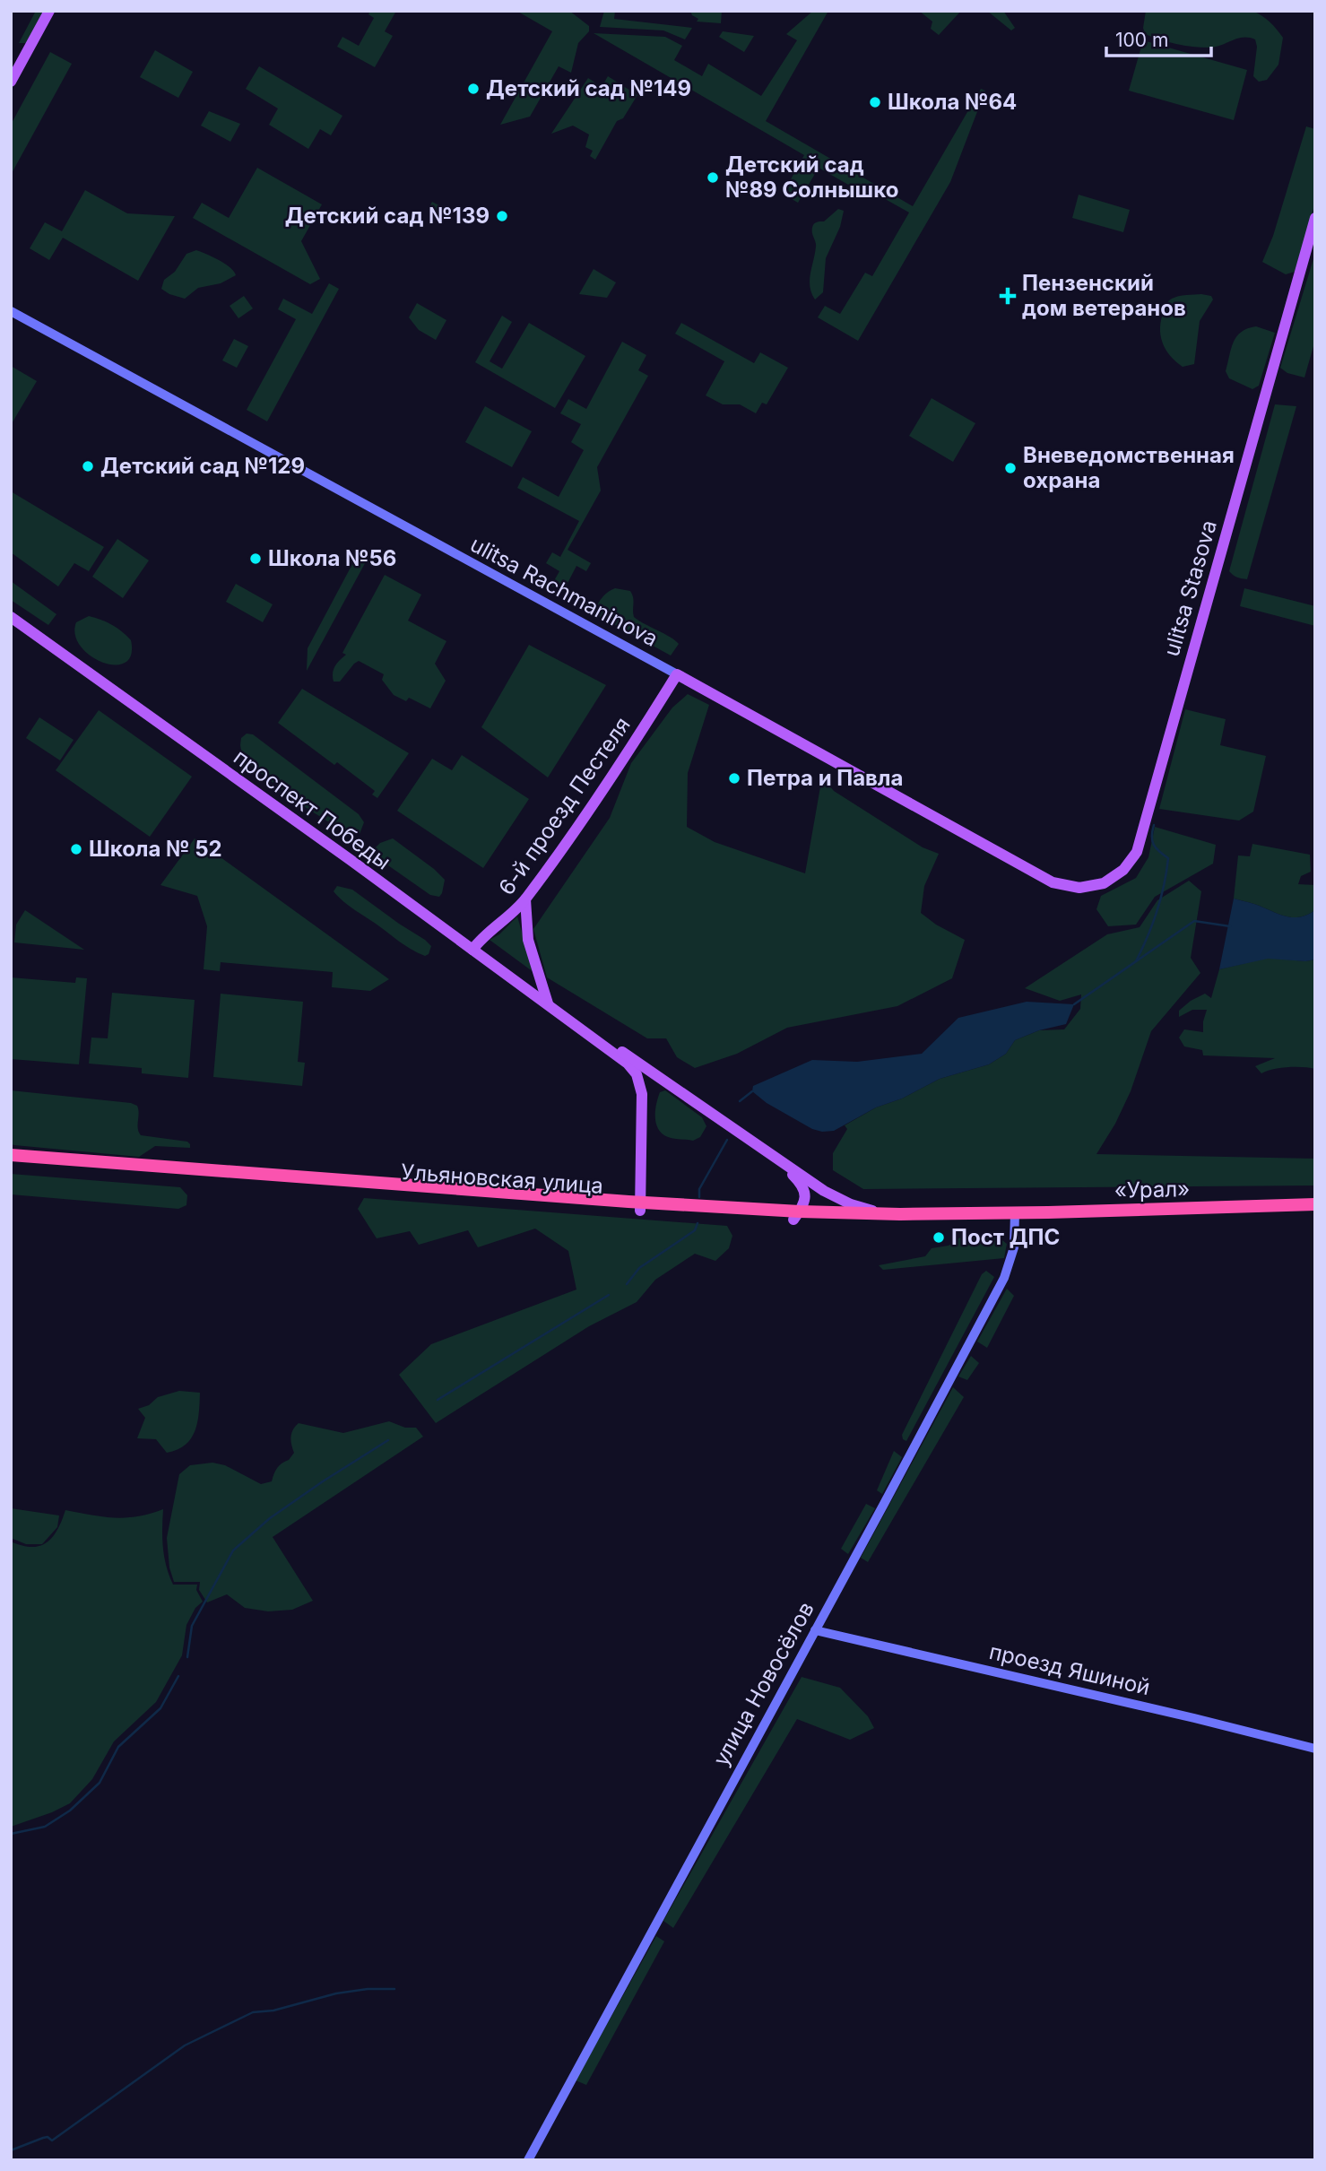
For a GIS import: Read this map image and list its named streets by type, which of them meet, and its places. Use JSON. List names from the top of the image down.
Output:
{
  "streets": {
    "highway": ["Ульяновская улица", "«Урал»"],
    "main road": [
      "ulitsa Stasova",
      "ulitsa Rachmaninova",
      "6-й проезд Пестеля",
      "проспект Победы"
    ],
    "street": ["проезд Яшиной", "улица Новосёлов"]
  },
  "crossings": [
    ["ulitsa Stasova", "ulitsa Rachmaninova"],
    ["ulitsa Rachmaninova", "6-й проезд Пестеля"],
    ["6-й проезд Пестеля", "проспект Победы"],
    ["проспект Победы", "Ульяновская улица"],
    ["Ульяновская улица", "«Урал»"],
    ["«Урал»", "улица Новосёлов"],
    ["проезд Яшиной", "улица Новосёлов"]
  ],
  "places": {
    "other": [
      "Детский сад №149",
      "Школа №64",
      "Детский сад №89 Солнышко",
      "Детский сад №139",
      "Детский сад №129",
      "Вневедомственная охрана",
      "Школа №56",
      "Петра и Павла",
      "Школа № 52",
      "Пост ДПС"
    ],
    "health": ["Пензенский дом ветеранов"]
  },
  "scale_bar": "100 m"
}
